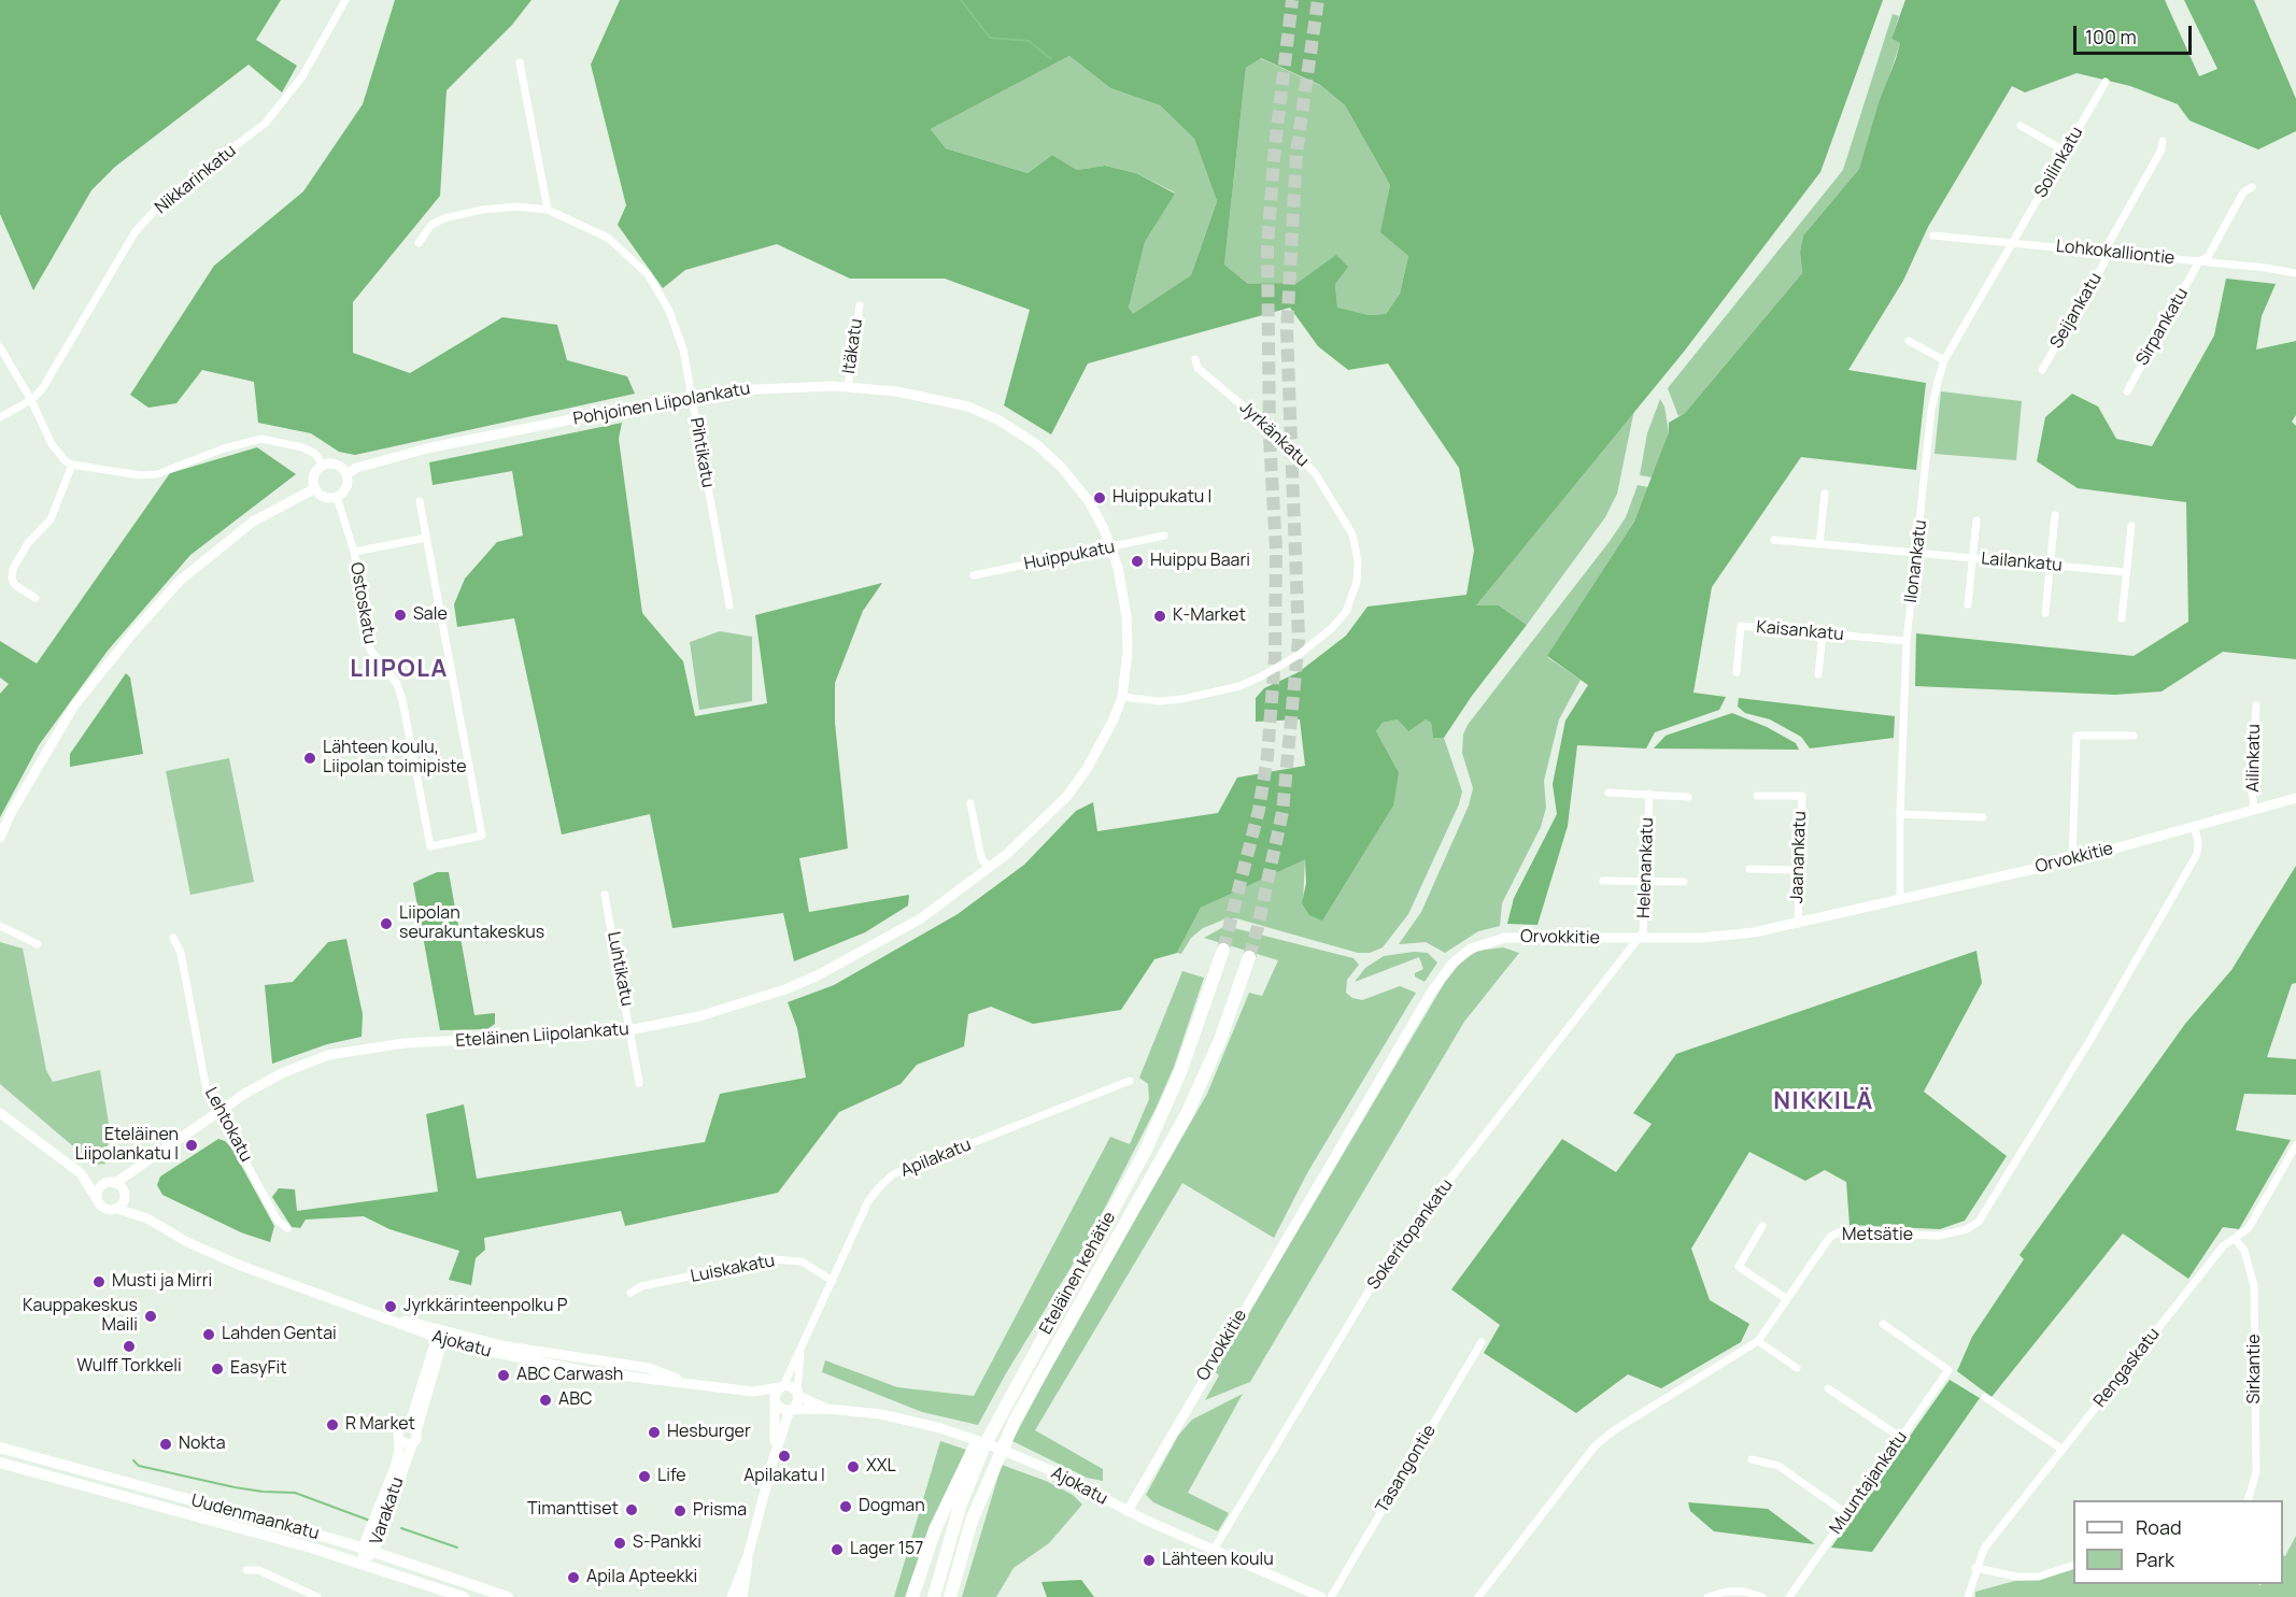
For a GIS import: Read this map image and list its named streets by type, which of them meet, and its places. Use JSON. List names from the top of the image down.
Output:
{
  "streets": {
    "highway": ["Eteläinen kehätie"],
    "main road": ["Uudenmaankatu"],
    "street": [
      "Soilinkatu",
      "Nikkarinkatu",
      "Lohkokalliontie",
      "Seijankatu",
      "Sirpankatu",
      "Itäkatu",
      "Pohjoinen Liipolankatu",
      "Jyrkänkatu",
      "Pihtikatu",
      "Huippukatu",
      "Ilonankatu",
      "Lailankatu",
      "Ostoskatu",
      "Kaisankatu",
      "Ailinkatu",
      "Jaanankatu",
      "Orvokkitie",
      "Helenankatu",
      "Luhtikatu",
      "Eteläinen Liipolankatu",
      "Lehtokatu",
      "Apilakatu",
      "Sokeritopankatu",
      "Metsätie",
      "Luiskakatu",
      "Ajokatu",
      "Rengaskatu",
      "Sirkantie",
      "Tasangontie",
      "Muuntajankatu",
      "Varakatu"
    ]
  },
  "crossings": [
    ["Soilinkatu", "Lohkokalliontie"],
    ["Soilinkatu", "Ilonankatu"],
    ["Lohkokalliontie", "Seijankatu"],
    ["Lohkokalliontie", "Sirpankatu"],
    ["Lohkokalliontie", "Ilonankatu"],
    ["Itäkatu", "Pohjoinen Liipolankatu"],
    ["Pohjoinen Liipolankatu", "Pihtikatu"],
    ["Pohjoinen Liipolankatu", "Huippukatu"],
    ["Pohjoinen Liipolankatu", "Ostoskatu"],
    ["Pohjoinen Liipolankatu", "Eteläinen Liipolankatu"],
    ["Jyrkänkatu", "Eteläinen Liipolankatu"],
    ["Huippukatu", "Eteläinen Liipolankatu"],
    ["Ilonankatu", "Lailankatu"],
    ["Ilonankatu", "Kaisankatu"],
    ["Ilonankatu", "Orvokkitie"],
    ["Ailinkatu", "Orvokkitie"],
    ["Jaanankatu", "Orvokkitie"],
    ["Orvokkitie", "Helenankatu"],
    ["Orvokkitie", "Sokeritopankatu"],
    ["Orvokkitie", "Metsätie"],
    ["Orvokkitie", "Ajokatu"],
    ["Helenankatu", "Sokeritopankatu"],
    ["Luhtikatu", "Eteläinen Liipolankatu"],
    ["Eteläinen Liipolankatu", "Lehtokatu"],
    ["Eteläinen Liipolankatu", "Ajokatu"],
    ["Apilakatu", "Luiskakatu"],
    ["Apilakatu", "Ajokatu"],
    ["Sokeritopankatu", "Ajokatu"],
    ["Rengaskatu", "Sirkantie"],
    ["Varakatu", "Uudenmaankatu"]
  ],
  "districts": ["LIIPOLA", "NIKKILÄ"],
  "places": [
    "Huippukatu I",
    "Huippu Baari",
    "Sale",
    "K-Market",
    "Lähteen koulu, Liipolan toimipiste",
    "Liipolan seurakuntakeskus",
    "Eteläinen Liipolankatu I",
    "Musti ja Mirri",
    "Jyrkkärinteenpolku P",
    "Kauppakeskus Maili",
    "Lahden Gentai",
    "Wulff Torkkeli",
    "EasyFit",
    "ABC Carwash",
    "ABC",
    "R Market",
    "Hesburger",
    "Nokta",
    "Apilakatu I",
    "XXL",
    "Life",
    "Dogman",
    "Timanttiset",
    "Prisma",
    "S-Pankki",
    "Lager 157",
    "Lähteen koulu",
    "Apila Apteekki"
  ],
  "legend": ["Road", "Park"],
  "scale_bar": "100 m"
}
